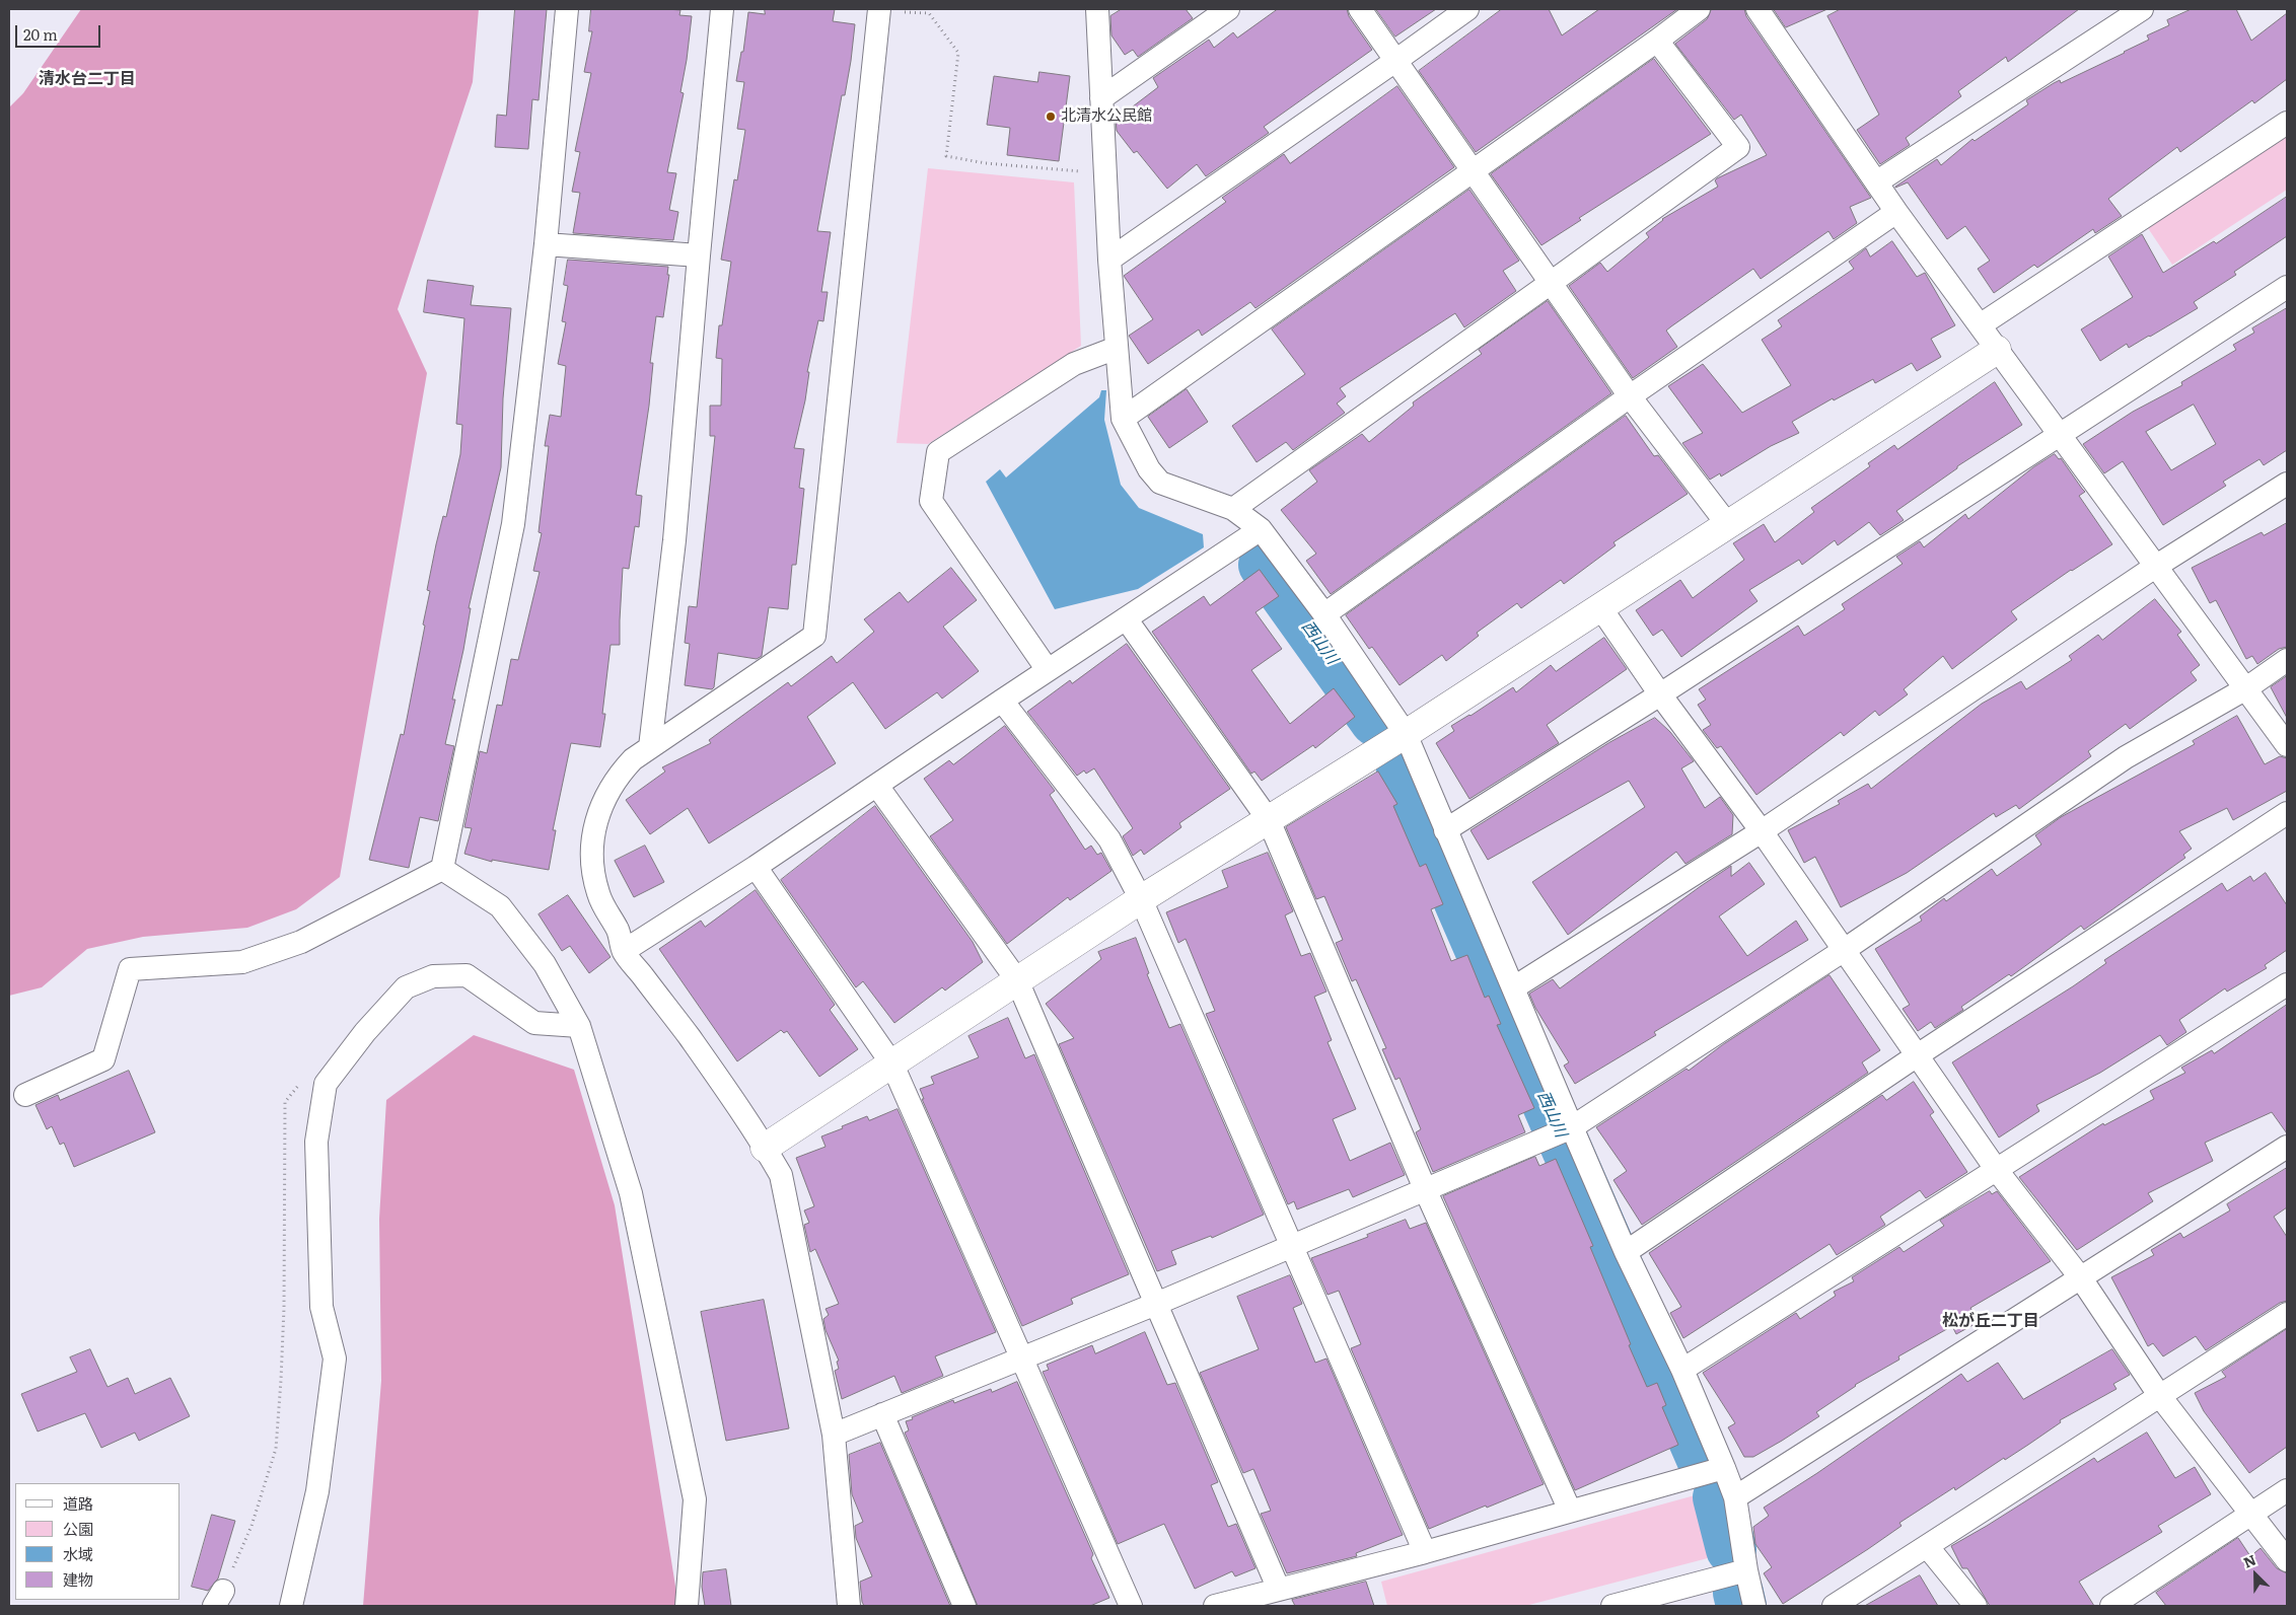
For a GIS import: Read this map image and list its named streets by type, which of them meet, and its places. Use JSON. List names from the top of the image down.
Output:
{
  "districts": ["清水台二丁目", "松が丘二丁目"],
  "water": ["西山川"],
  "places": ["北清水公民館"],
  "legend": [
    "道路",
    "公園",
    "水域",
    "建物"
  ],
  "scale_bar": "20 m",
  "north": "top left"
}
